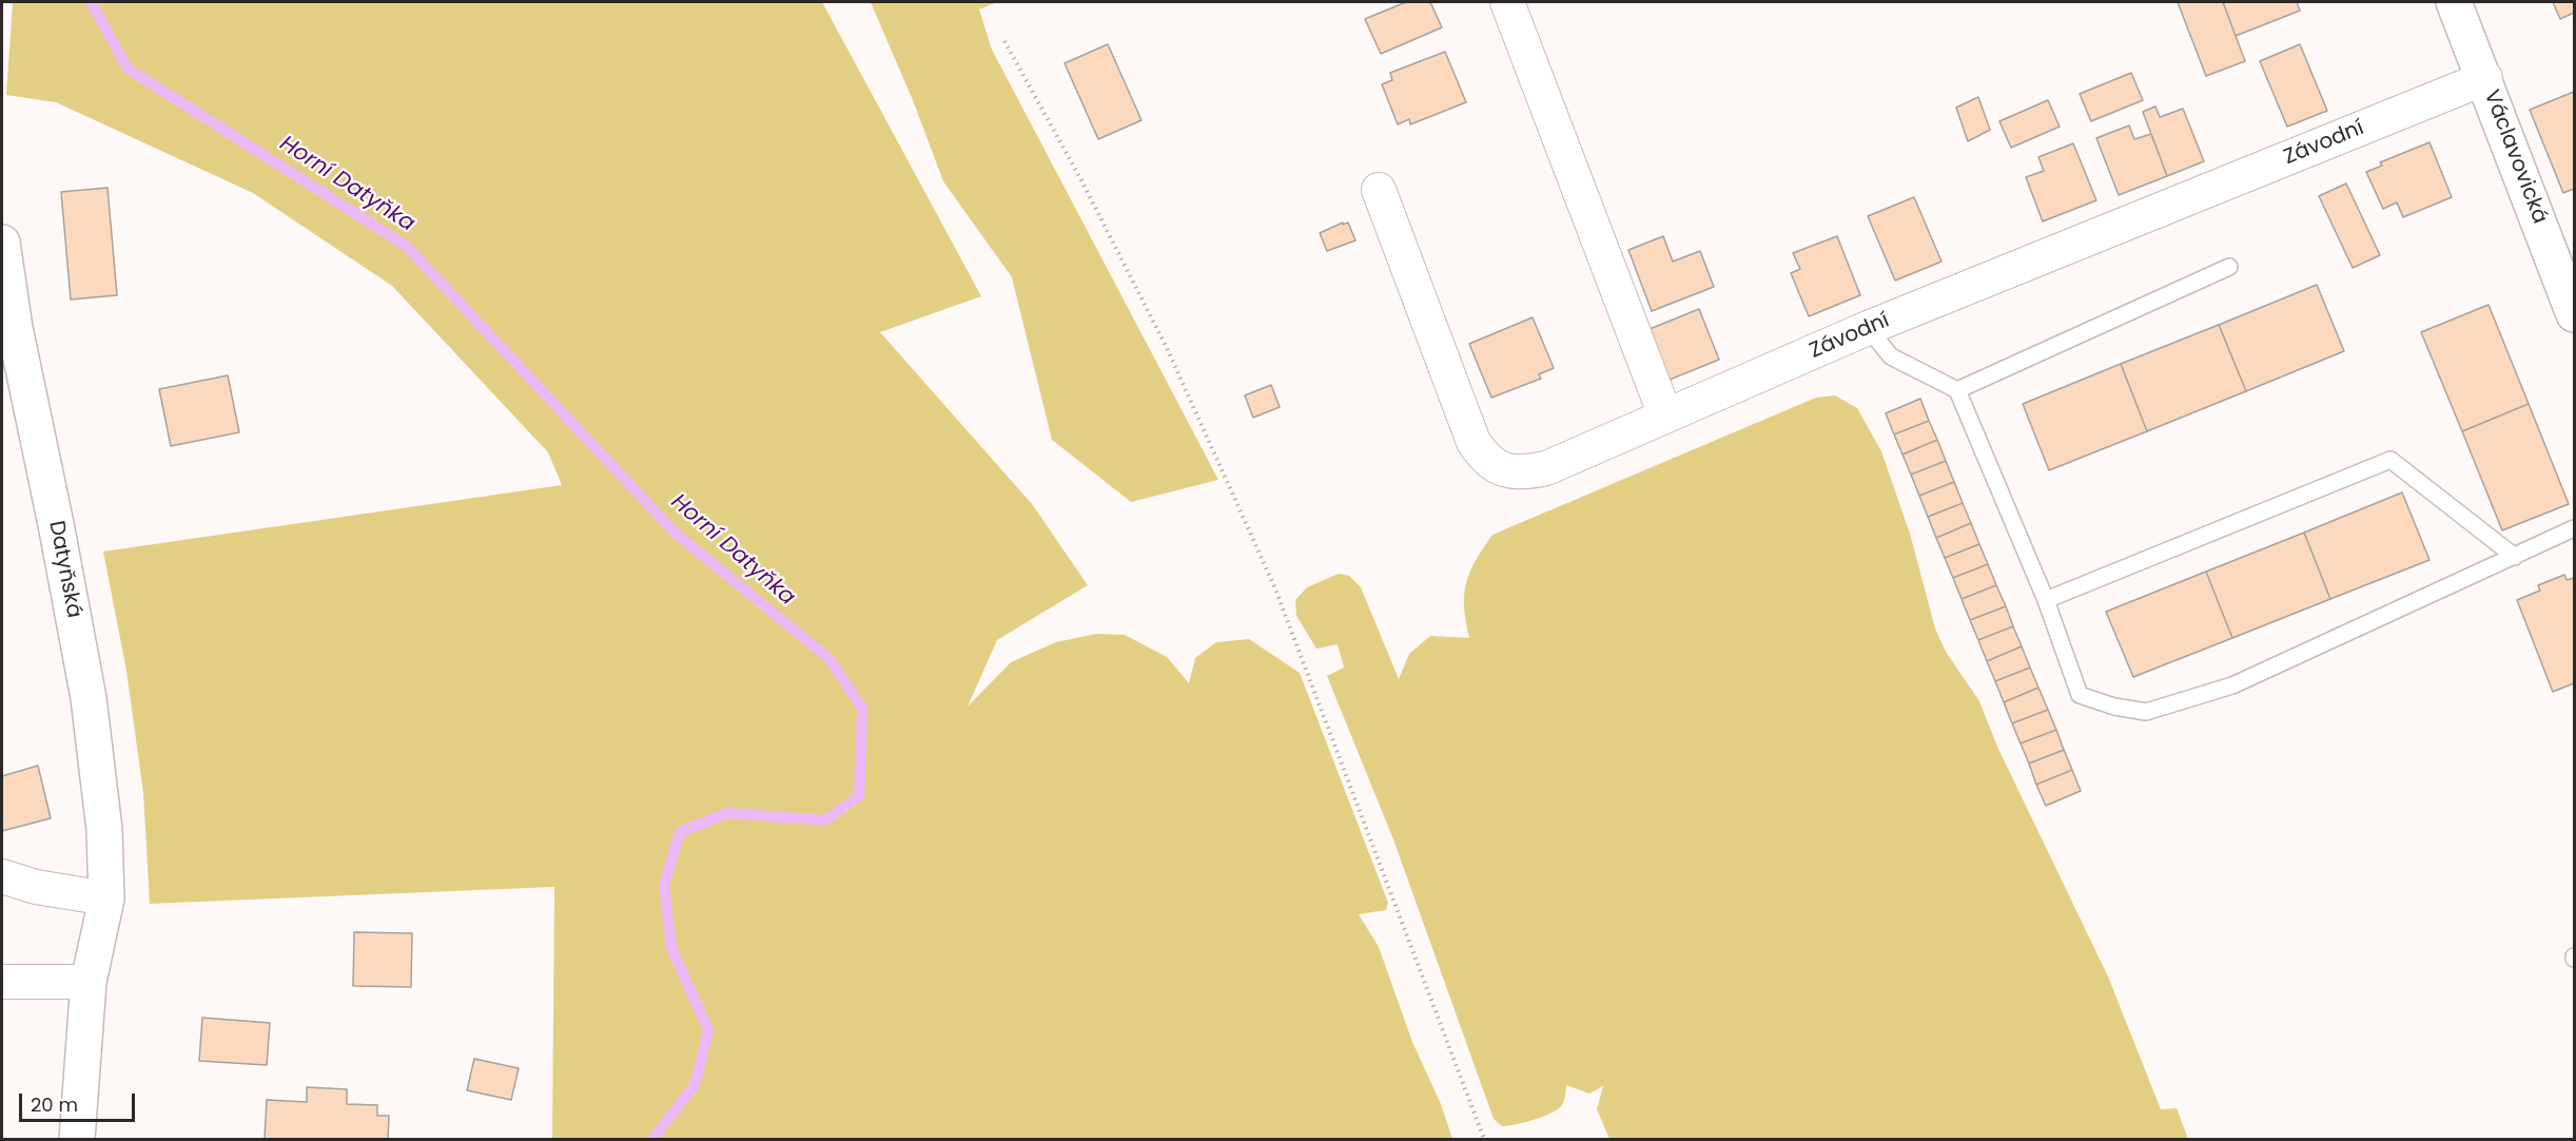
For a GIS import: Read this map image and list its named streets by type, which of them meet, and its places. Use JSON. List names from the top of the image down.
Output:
{
  "streets": {
    "main road": ["Václavovická", "Datyňská"],
    "street": ["Závodní"]
  },
  "crossings": [
    ["Závodní", "Václavovická"]
  ],
  "water": ["Horní Datyňka"],
  "scale_bar": "20 m"
}
